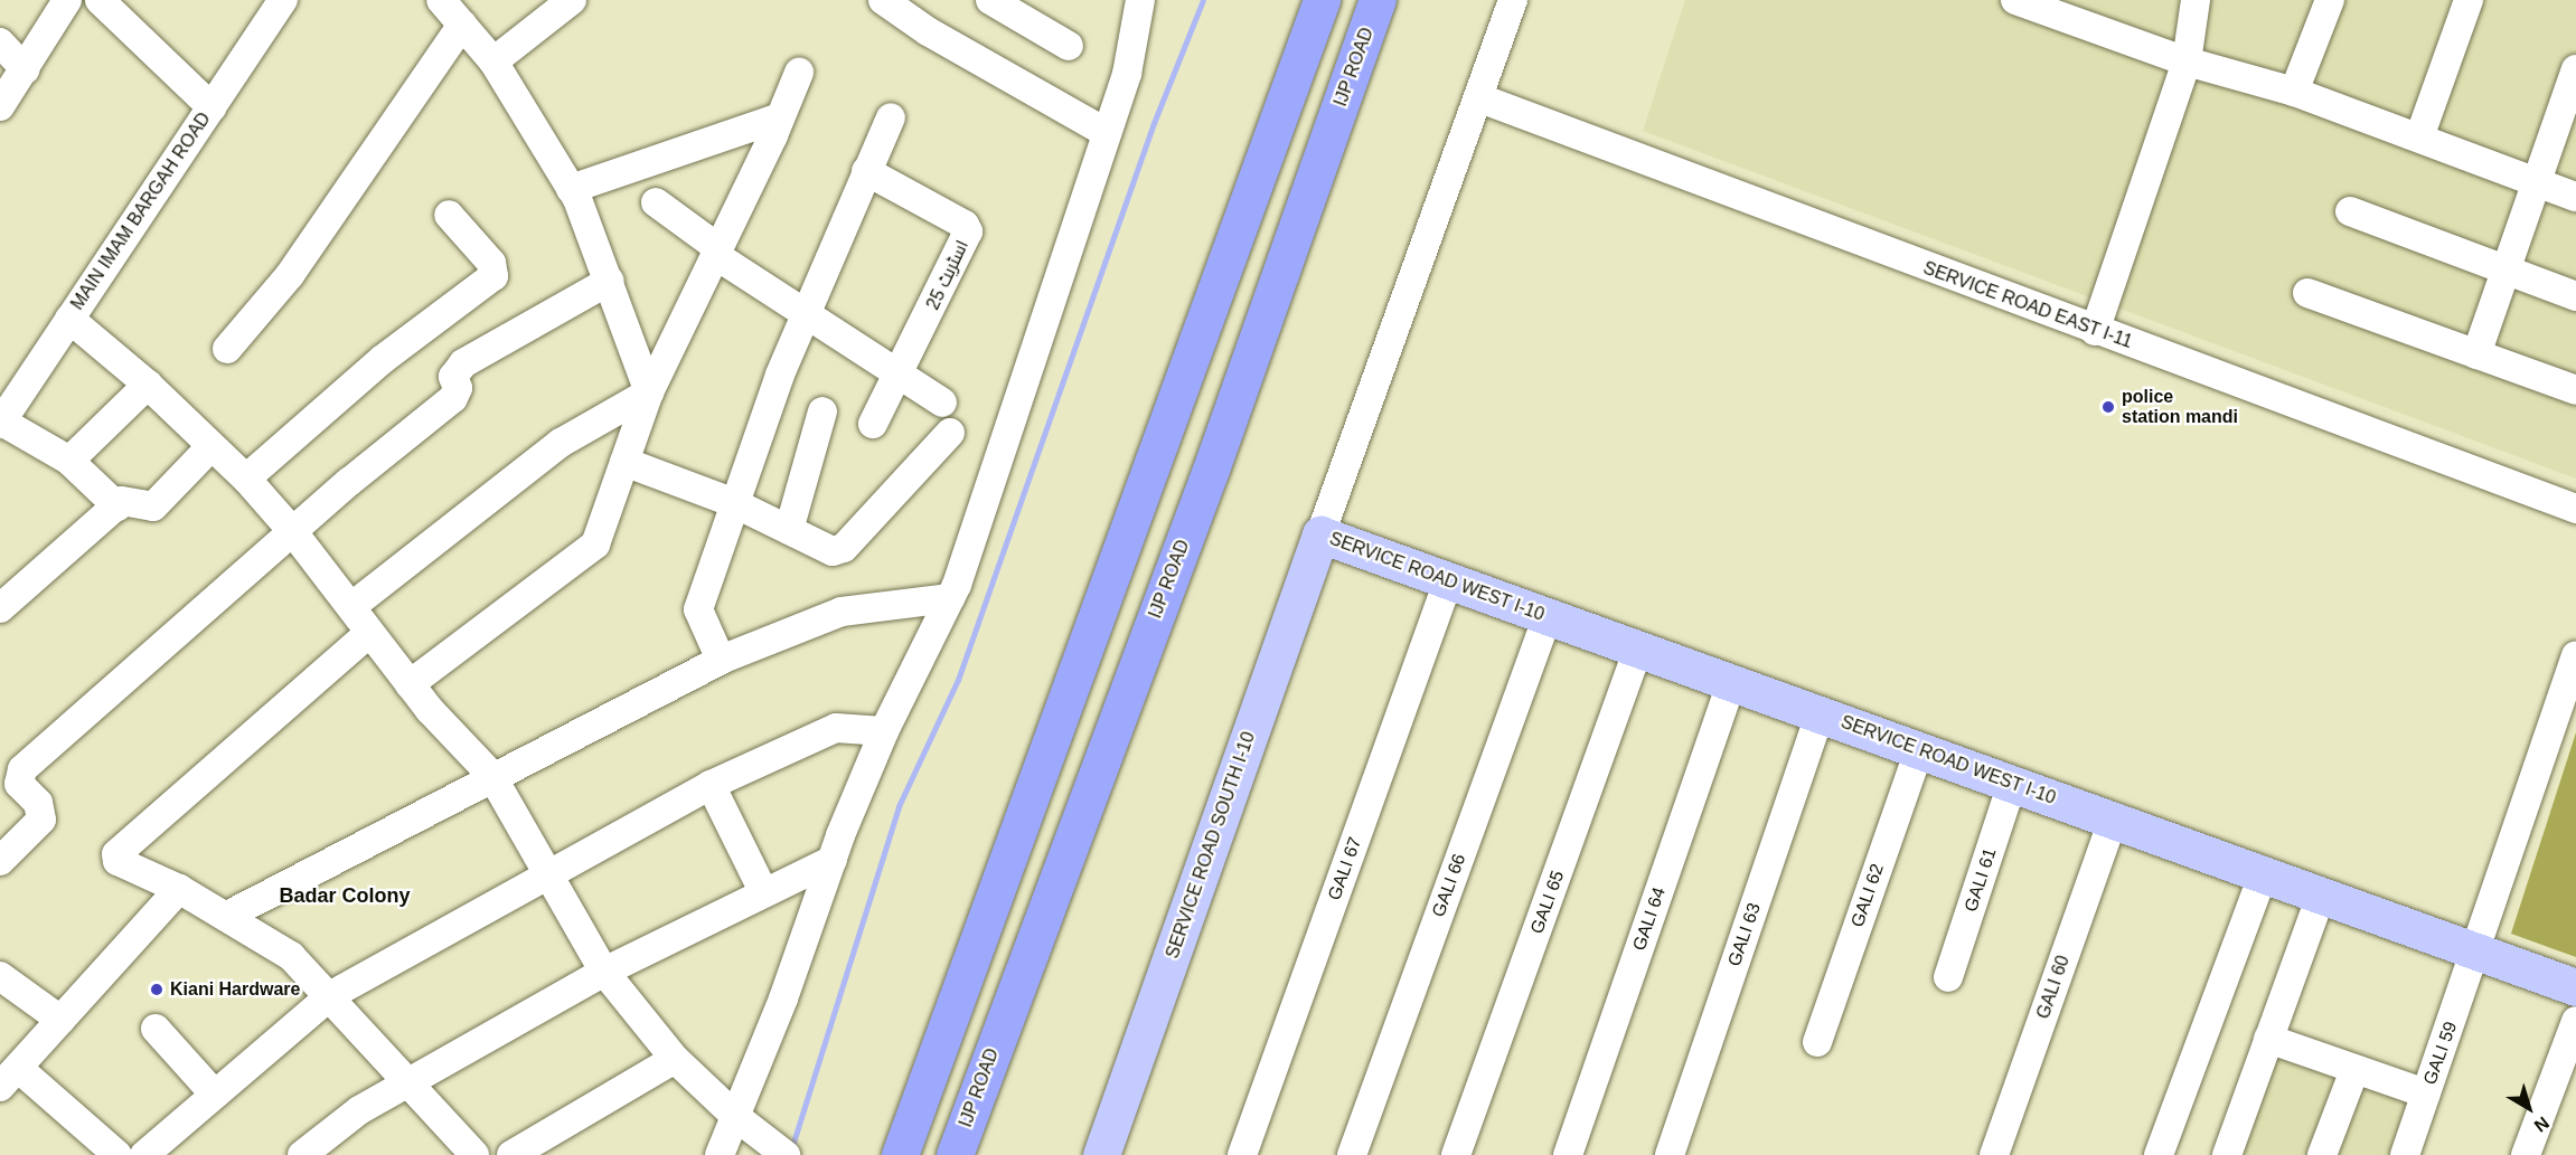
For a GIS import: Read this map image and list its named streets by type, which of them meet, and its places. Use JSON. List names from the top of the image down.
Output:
{
  "streets": {
    "highway": ["IJP ROAD"],
    "main road": ["SERVICE ROAD WEST I-10", "SERVICE ROAD SOUTH I-10"],
    "street": [
      "MAIN IMAM BARGAH ROAD",
      "اسٹریٹ 25",
      "SERVICE ROAD EAST I-11",
      "GALI 67",
      "GALI 61",
      "GALI 66",
      "GALI 62",
      "GALI 65",
      "GALI 64",
      "GALI 63",
      "GALI 60",
      "GALI 59"
    ]
  },
  "crossings": [
    ["SERVICE ROAD WEST I-10", "SERVICE ROAD SOUTH I-10"],
    ["SERVICE ROAD WEST I-10", "GALI 67"],
    ["SERVICE ROAD WEST I-10", "GALI 61"],
    ["SERVICE ROAD WEST I-10", "GALI 66"],
    ["SERVICE ROAD WEST I-10", "GALI 62"],
    ["SERVICE ROAD WEST I-10", "GALI 65"],
    ["SERVICE ROAD WEST I-10", "GALI 64"],
    ["SERVICE ROAD WEST I-10", "GALI 63"],
    ["SERVICE ROAD WEST I-10", "GALI 60"],
    ["SERVICE ROAD WEST I-10", "GALI 59"]
  ],
  "districts": ["Badar Colony"],
  "places": ["police station mandi", "Kiani Hardware"],
  "north": "bottom right"
}
